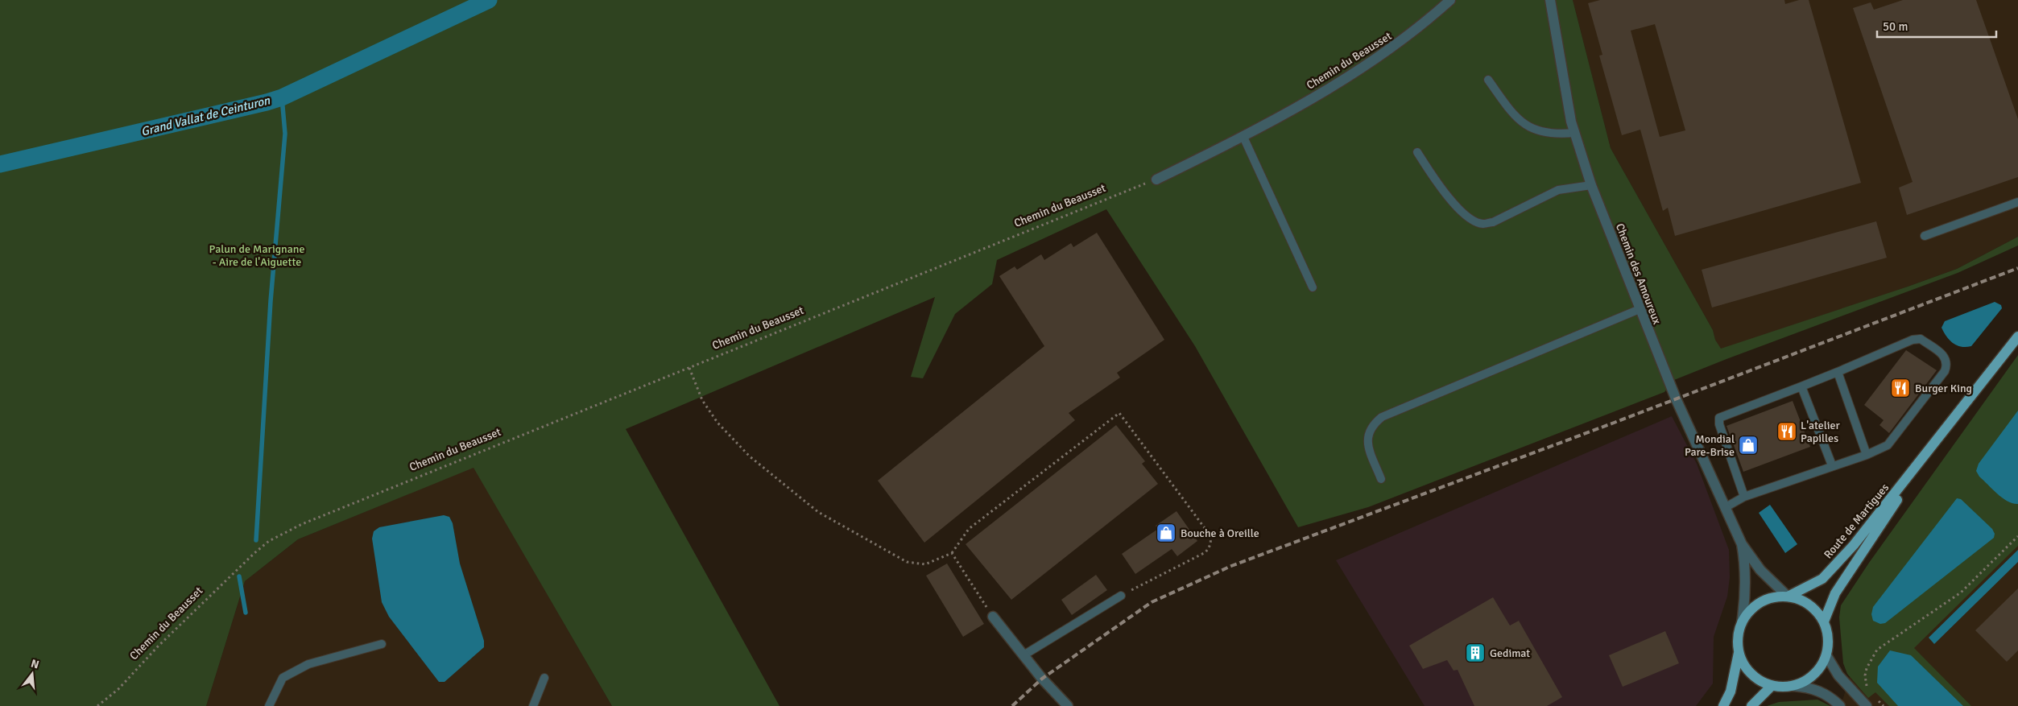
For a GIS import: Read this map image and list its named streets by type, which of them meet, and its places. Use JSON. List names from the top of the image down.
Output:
{
  "streets": {
    "main road": ["Route de Martigues"],
    "street": ["Chemin du Beausset", "Chemin des Amoureux"]
  },
  "crossings": [
    ["Chemin des Amoureux", "Route de Martigues"]
  ],
  "water": ["Grand Vallat de Ceinturon"],
  "parks": ["Palun de Marignane - Aire de l'Aiguette"],
  "places": {
    "restaurant": ["Burger King", "L'atelier Papilles"],
    "shop": ["Mondial Pare-Brise", "Bouche à Oreille"],
    "building": ["Gedimat"]
  },
  "scale_bar": "50 m",
  "north": "top"
}
